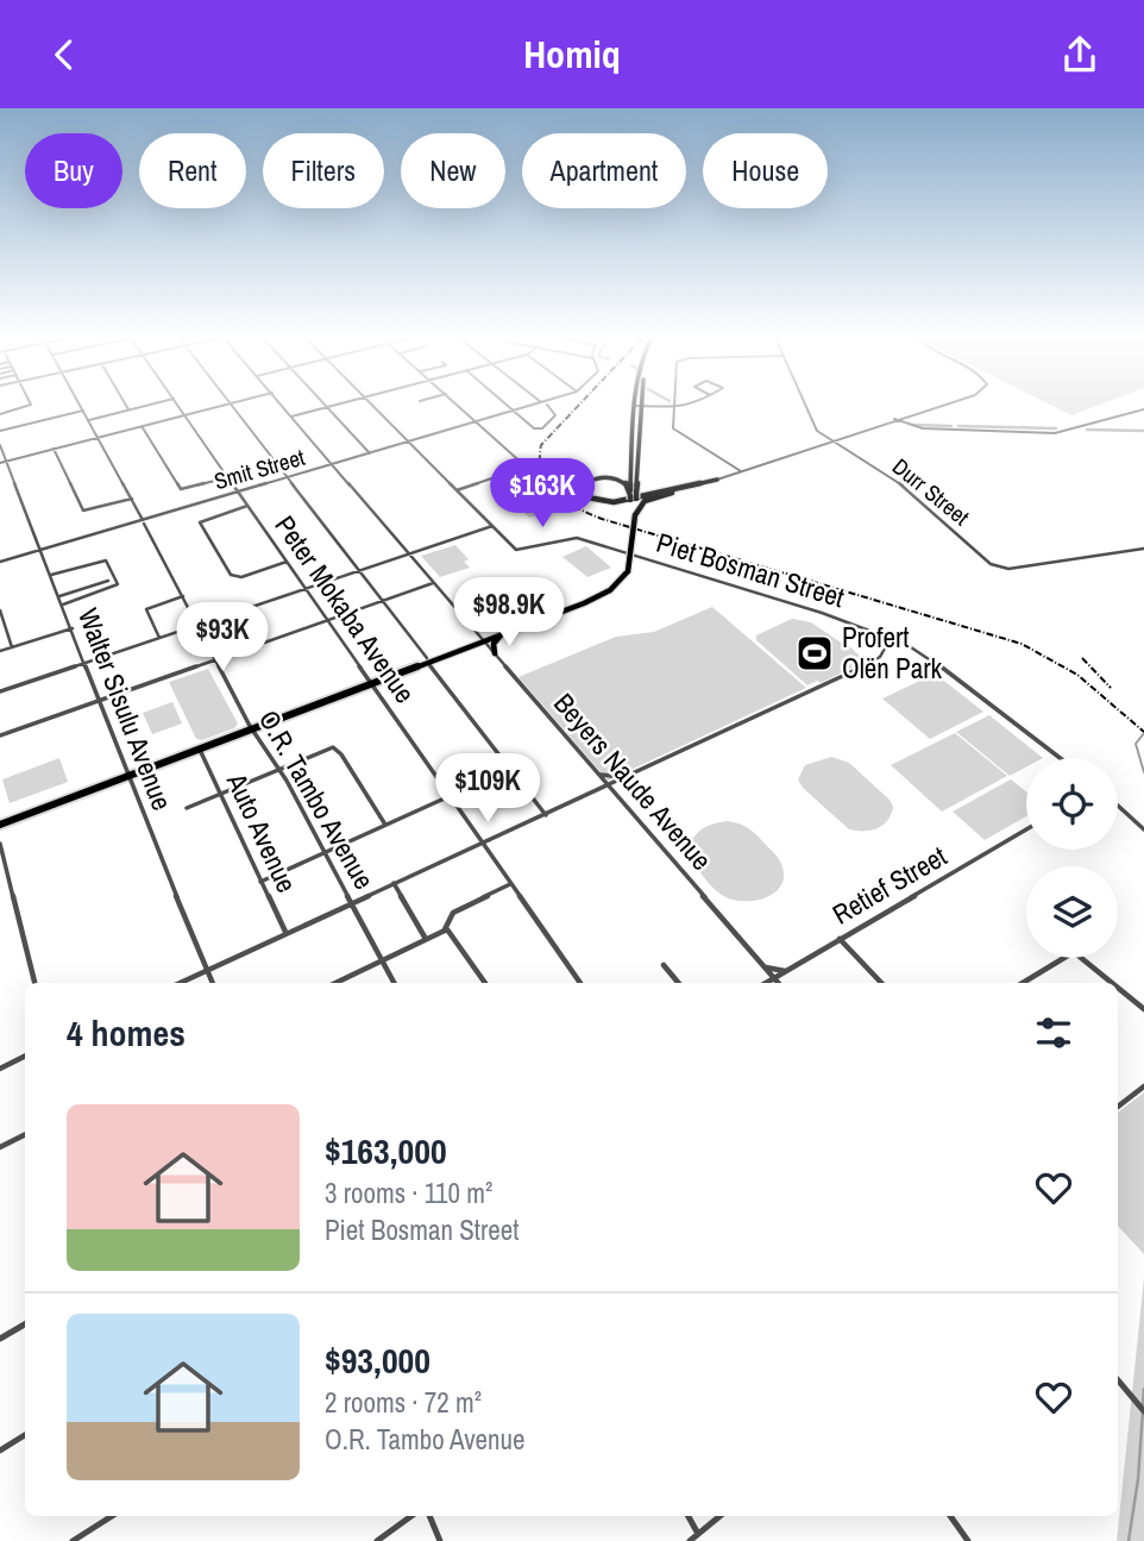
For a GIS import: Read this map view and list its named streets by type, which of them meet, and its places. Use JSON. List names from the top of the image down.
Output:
{
  "streets": {
    "street": [
      "Smit Street",
      "Durr Street",
      "Piet Bosman Street",
      "Peter Mokaba Avenue",
      "Walter Sisulu Avenue",
      "Beyers Naude Avenue",
      "O.R. Tambo Avenue",
      "Auto Avenue",
      "Retief Street"
    ]
  },
  "crossings": [
    ["Smit Street", "Peter Mokaba Avenue"],
    ["Smit Street", "Walter Sisulu Avenue"],
    ["Smit Street", "Beyers Naude Avenue"],
    ["Smit Street", "O.R. Tambo Avenue"],
    ["Beyers Naude Avenue", "Retief Street"]
  ],
  "places": {
    "sports": ["Profert Olën Park"]
  },
  "page": {
    "header": "Homiq",
    "chip": [
      "Buy",
      "Rent",
      "Filters",
      "New",
      "Apartment",
      "House"
    ],
    "price": [
      "$163K",
      "$98.9K",
      "$93K",
      "$109K"
    ],
    "heading": "4 homes",
    "list": [
      {
        "name": "$163,000",
        "note": "3 rooms · 110 m² · Piet Bosman Street"
      },
      {
        "name": "$93,000",
        "note": "2 rooms · 72 m² · O.R. Tambo Avenue"
      }
    ]
  }
}
